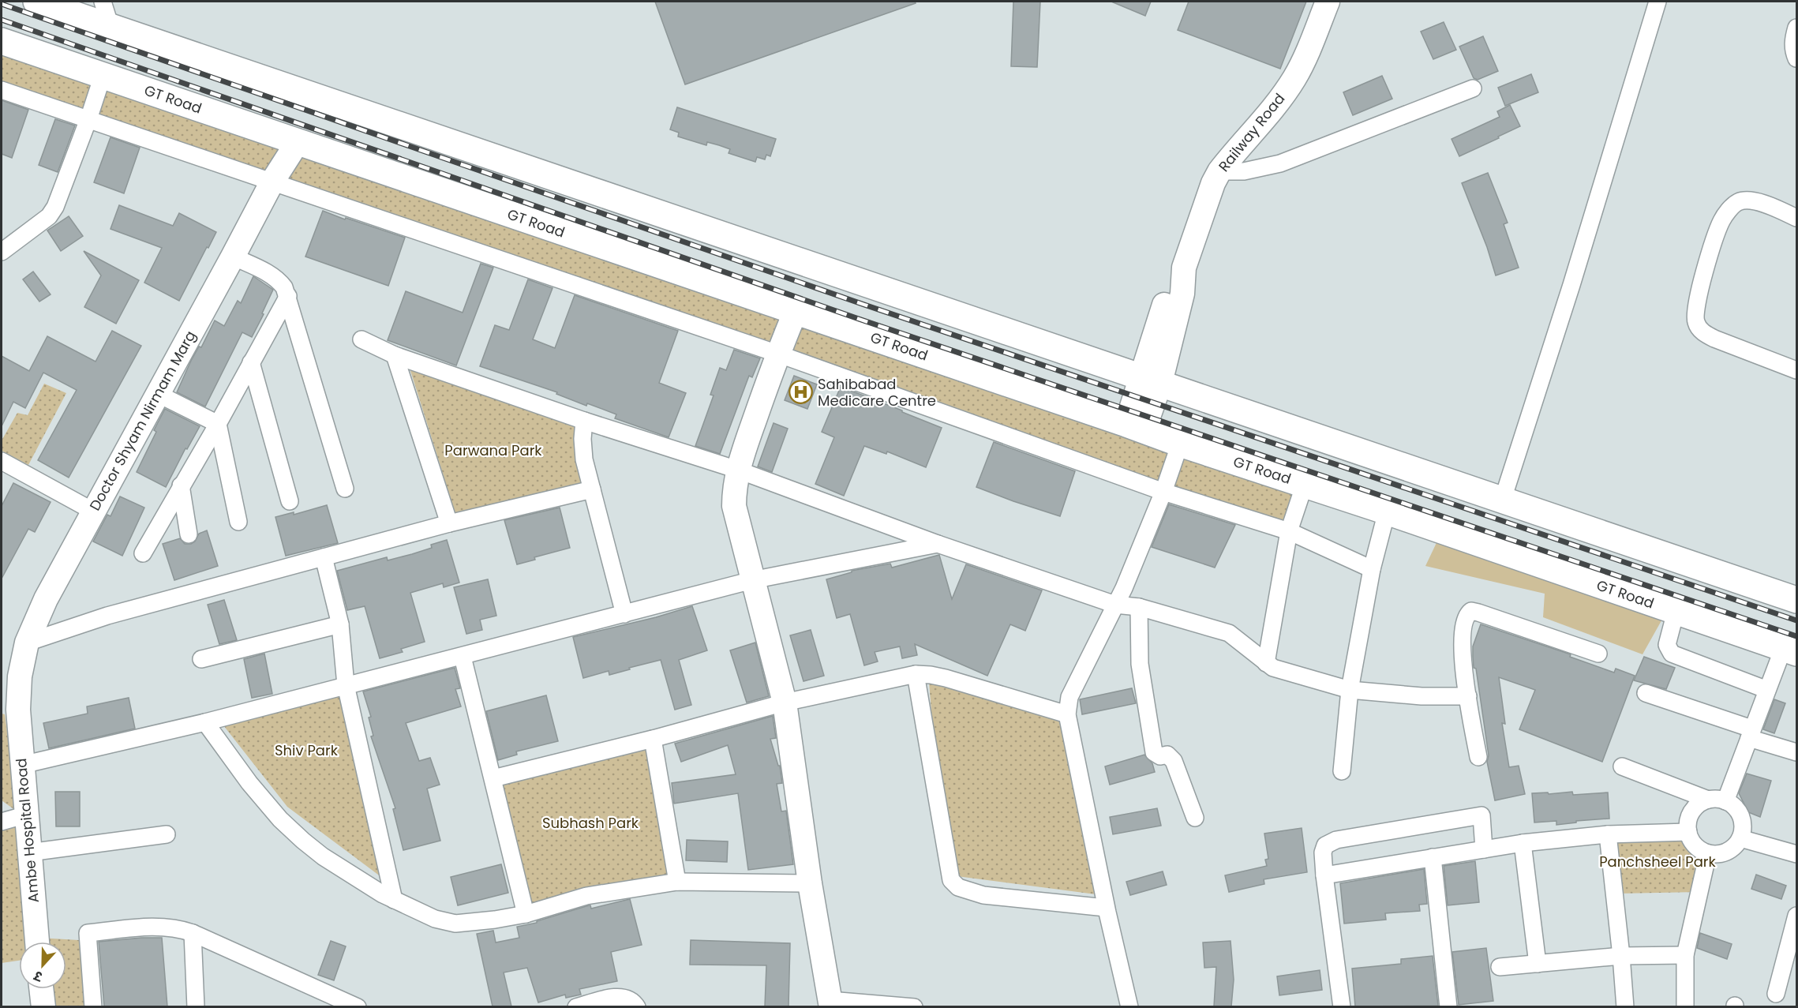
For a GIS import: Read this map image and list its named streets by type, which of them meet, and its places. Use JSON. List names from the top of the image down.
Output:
{
  "streets": {
    "highway": ["GT Road"],
    "street": ["Railway Road", "Doctor Shyam Nirmam Marg", "Ambe Hospital Road"]
  },
  "crossings": [
    ["GT Road", "Railway Road"],
    ["GT Road", "Doctor Shyam Nirmam Marg"],
    ["Doctor Shyam Nirmam Marg", "Ambe Hospital Road"]
  ],
  "parks": [
    "Parwana Park",
    "Shiv Park",
    "Subhash Park",
    "Panchsheel Park"
  ],
  "places": {
    "hospital": ["Sahibabad Medicare Centre"]
  },
  "north": "bottom"
}
